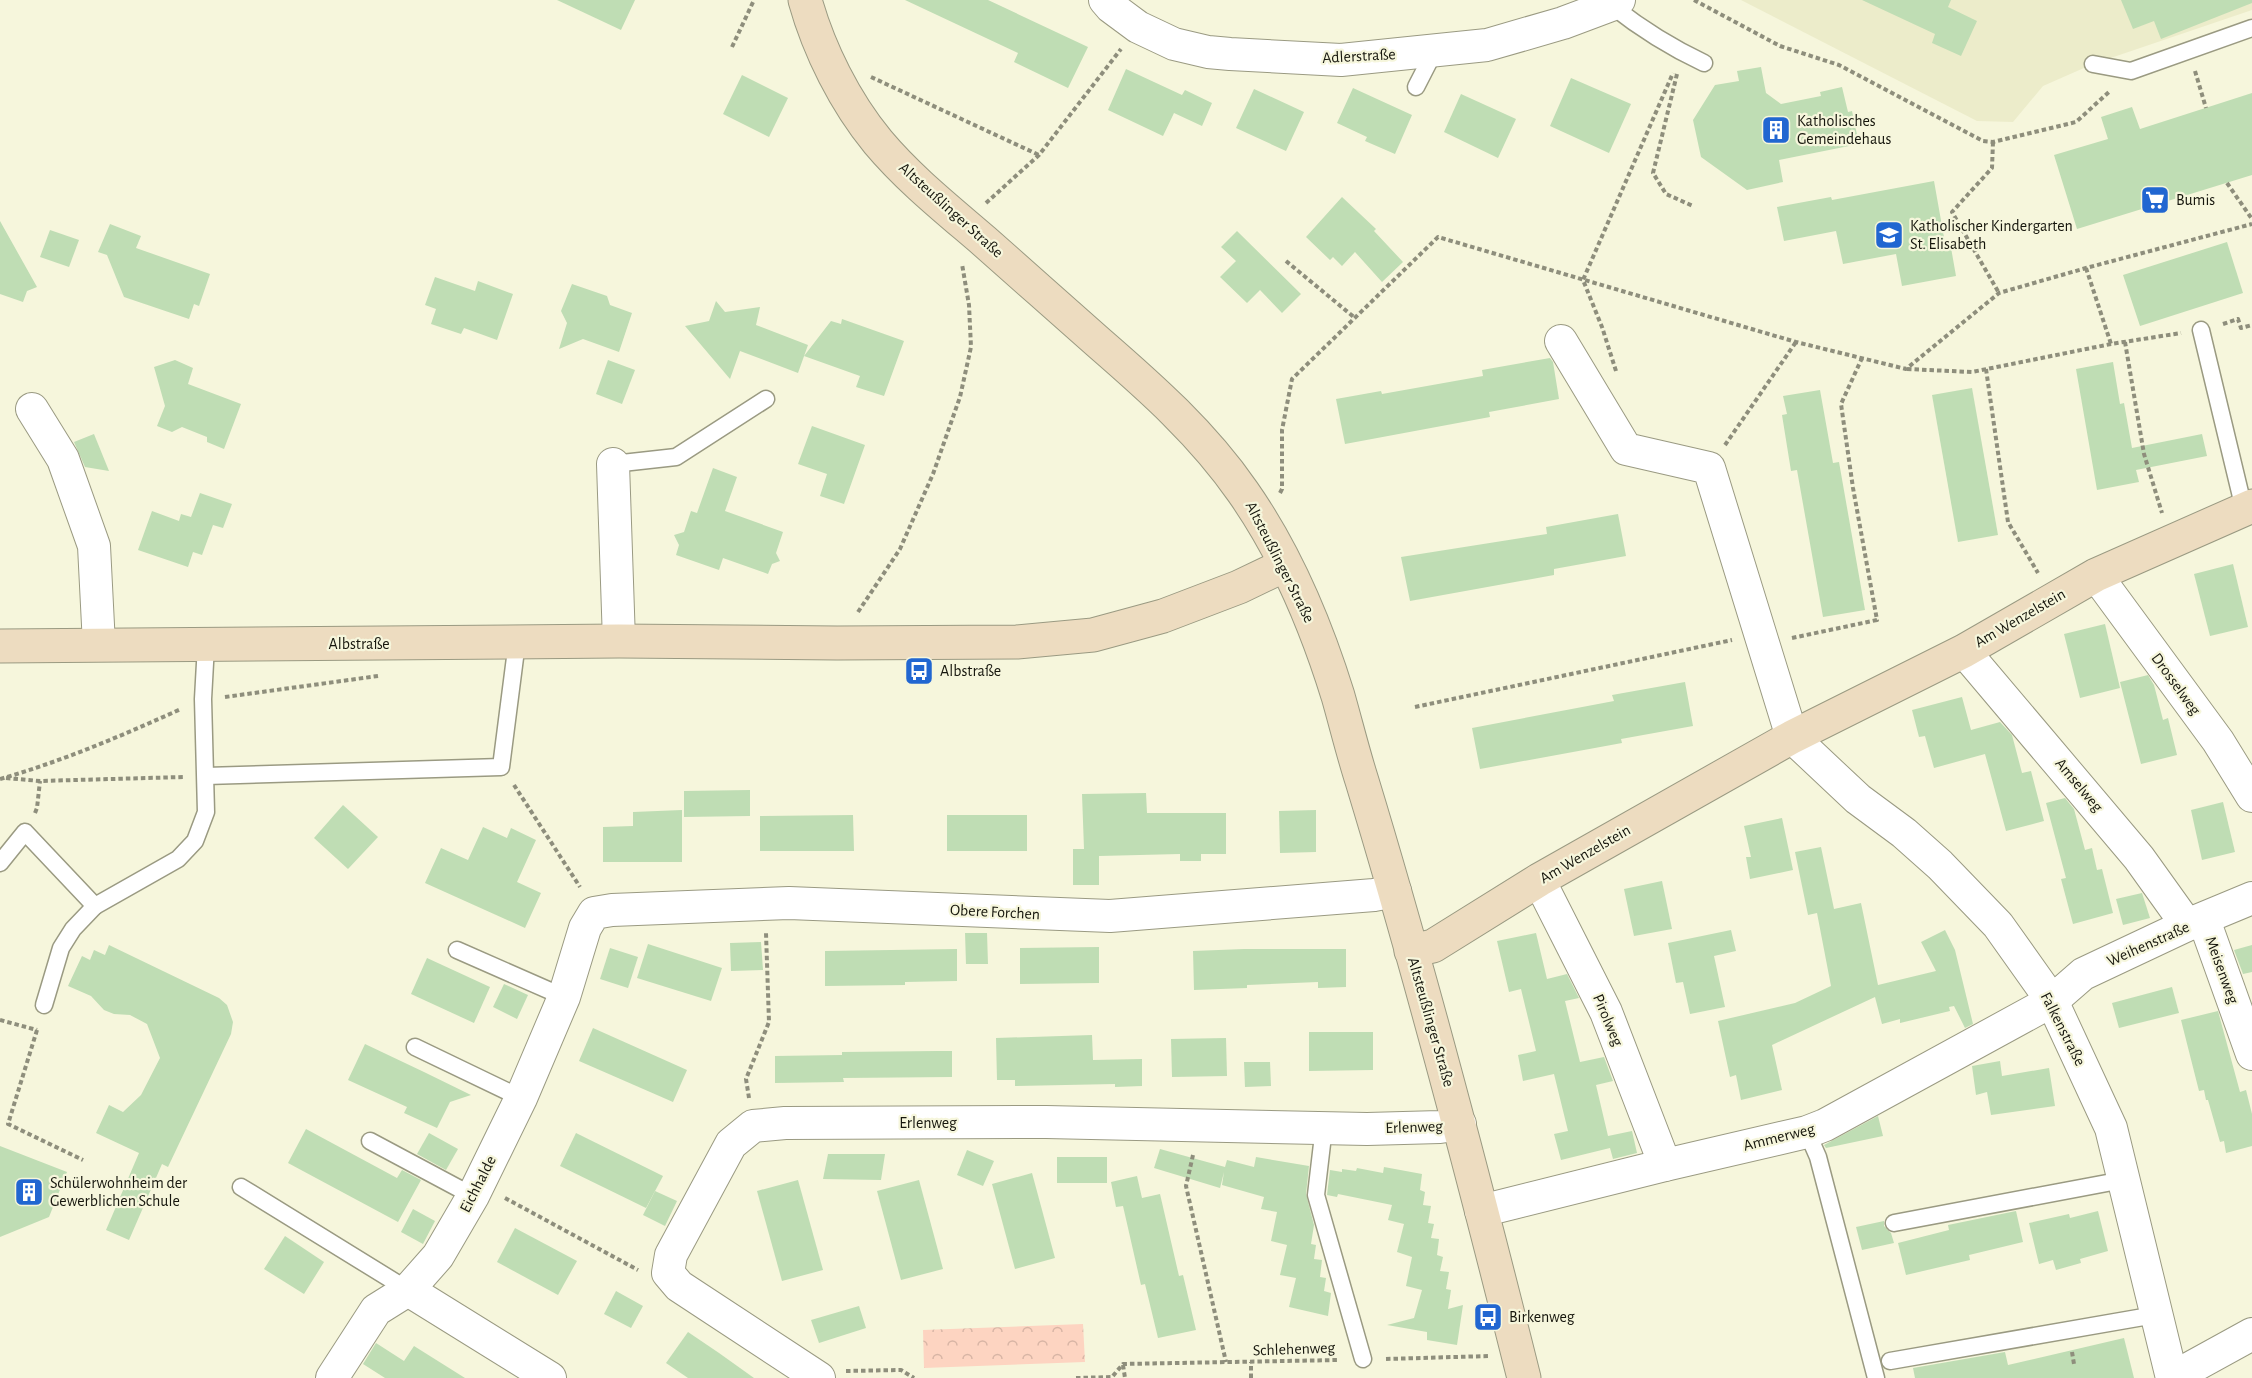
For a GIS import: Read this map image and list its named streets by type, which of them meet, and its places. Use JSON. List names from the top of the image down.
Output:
{
  "streets": {
    "street": [
      "Adlerstraße",
      "Altsteußlinger Straße",
      "Am Wenzelstein",
      "Albstraße",
      "Drosselweg",
      "Amselweg",
      "Obere Forchen",
      "Weihenstraße",
      "Meisenweg",
      "Pirolweg",
      "Falkenstraße",
      "Erlenweg",
      "Ammerweg",
      "Eichhalde"
    ],
    "path": ["Schlehenweg"]
  },
  "crossings": [
    ["Altsteußlinger Straße", "Am Wenzelstein"],
    ["Altsteußlinger Straße", "Albstraße"],
    ["Altsteußlinger Straße", "Obere Forchen"],
    ["Altsteußlinger Straße", "Erlenweg"],
    ["Altsteußlinger Straße", "Ammerweg"],
    ["Altsteußlinger Straße", "Schlehenweg"],
    ["Am Wenzelstein", "Drosselweg"],
    ["Am Wenzelstein", "Amselweg"],
    ["Am Wenzelstein", "Pirolweg"],
    ["Am Wenzelstein", "Falkenstraße"],
    ["Amselweg", "Weihenstraße"],
    ["Amselweg", "Meisenweg"],
    ["Obere Forchen", "Eichhalde"],
    ["Weihenstraße", "Meisenweg"],
    ["Weihenstraße", "Falkenstraße"],
    ["Weihenstraße", "Ammerweg"],
    ["Pirolweg", "Ammerweg"],
    ["Falkenstraße", "Ammerweg"]
  ],
  "places": {
    "building": ["Katholisches Gemeindehaus", "Schülerwohnheim der Gewerblichen Schule"],
    "supermarket": ["Bumis"],
    "school or university": ["Katholischer Kindergarten St. Elisabeth"],
    "bus stop": ["Albstraße", "Birkenweg"]
  }
}
